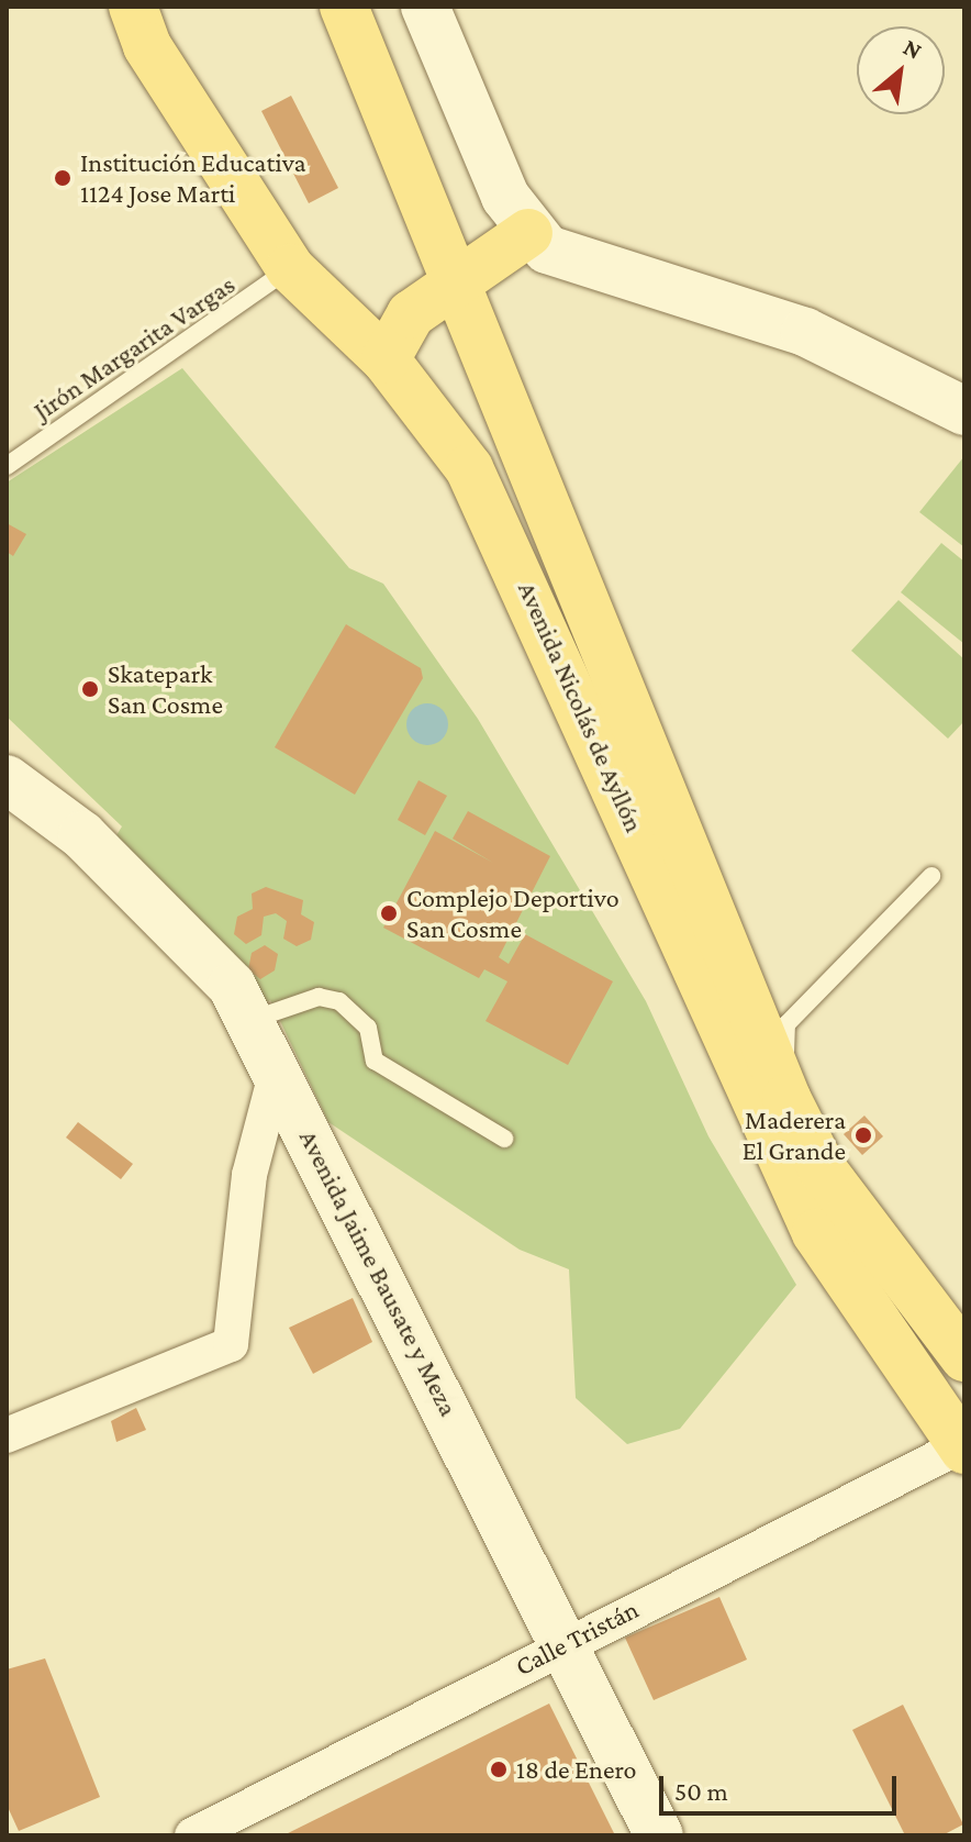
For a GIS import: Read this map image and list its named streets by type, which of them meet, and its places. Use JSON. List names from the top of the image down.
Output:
{
  "streets": {
    "main road": ["Avenida Nicolás de Ayllón"],
    "street": ["Avenida Jaime Bausate y Meza", "Calle Tristán"],
    "lane": ["Jirón Margarita Vargas"]
  },
  "crossings": [
    ["Jirón Margarita Vargas", "Avenida Nicolás de Ayllón"],
    ["Avenida Nicolás de Ayllón", "Calle Tristán"],
    ["Avenida Jaime Bausate y Meza", "Calle Tristán"]
  ],
  "places": [
    "Institución Educativa 1124 Jose Marti",
    "Skatepark San Cosme",
    "Complejo Deportivo San Cosme",
    "Maderera El Grande",
    "18 de Enero"
  ],
  "scale_bar": "50 m",
  "north": "top right"
}
